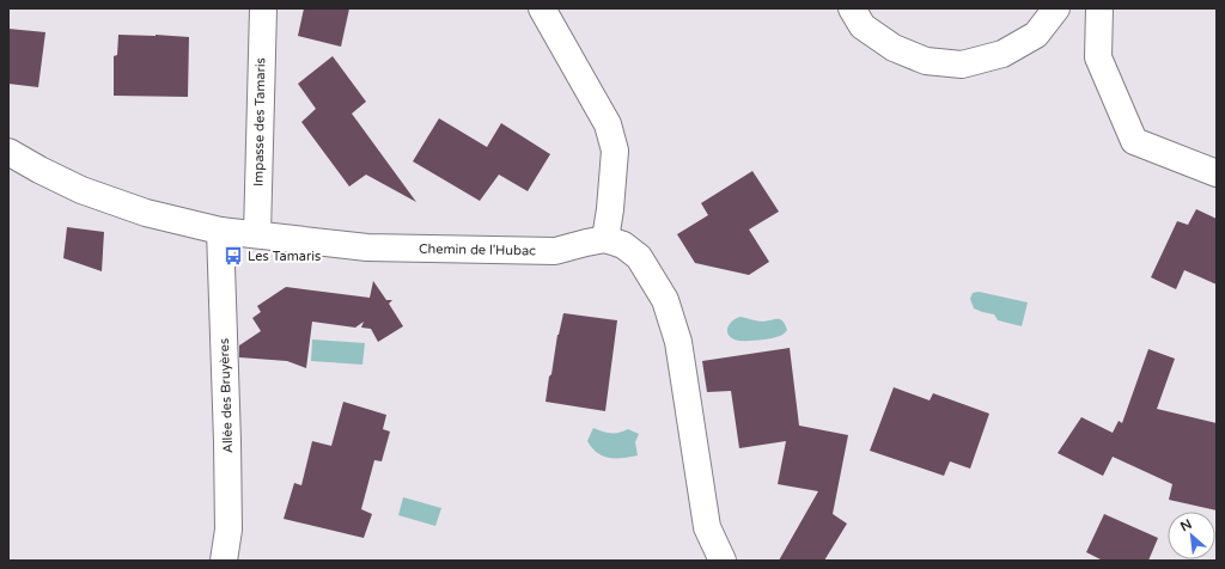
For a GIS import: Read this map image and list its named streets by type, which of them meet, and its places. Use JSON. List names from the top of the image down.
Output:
{
  "streets": {
    "street": ["Impasse des Tamaris", "Chemin de l'Hubac", "Allée des Bruyères"]
  },
  "crossings": [
    ["Impasse des Tamaris", "Chemin de l'Hubac"],
    ["Chemin de l'Hubac", "Allée des Bruyères"]
  ],
  "places": {
    "bus stop": ["Les Tamaris"]
  },
  "north": "top left"
}
